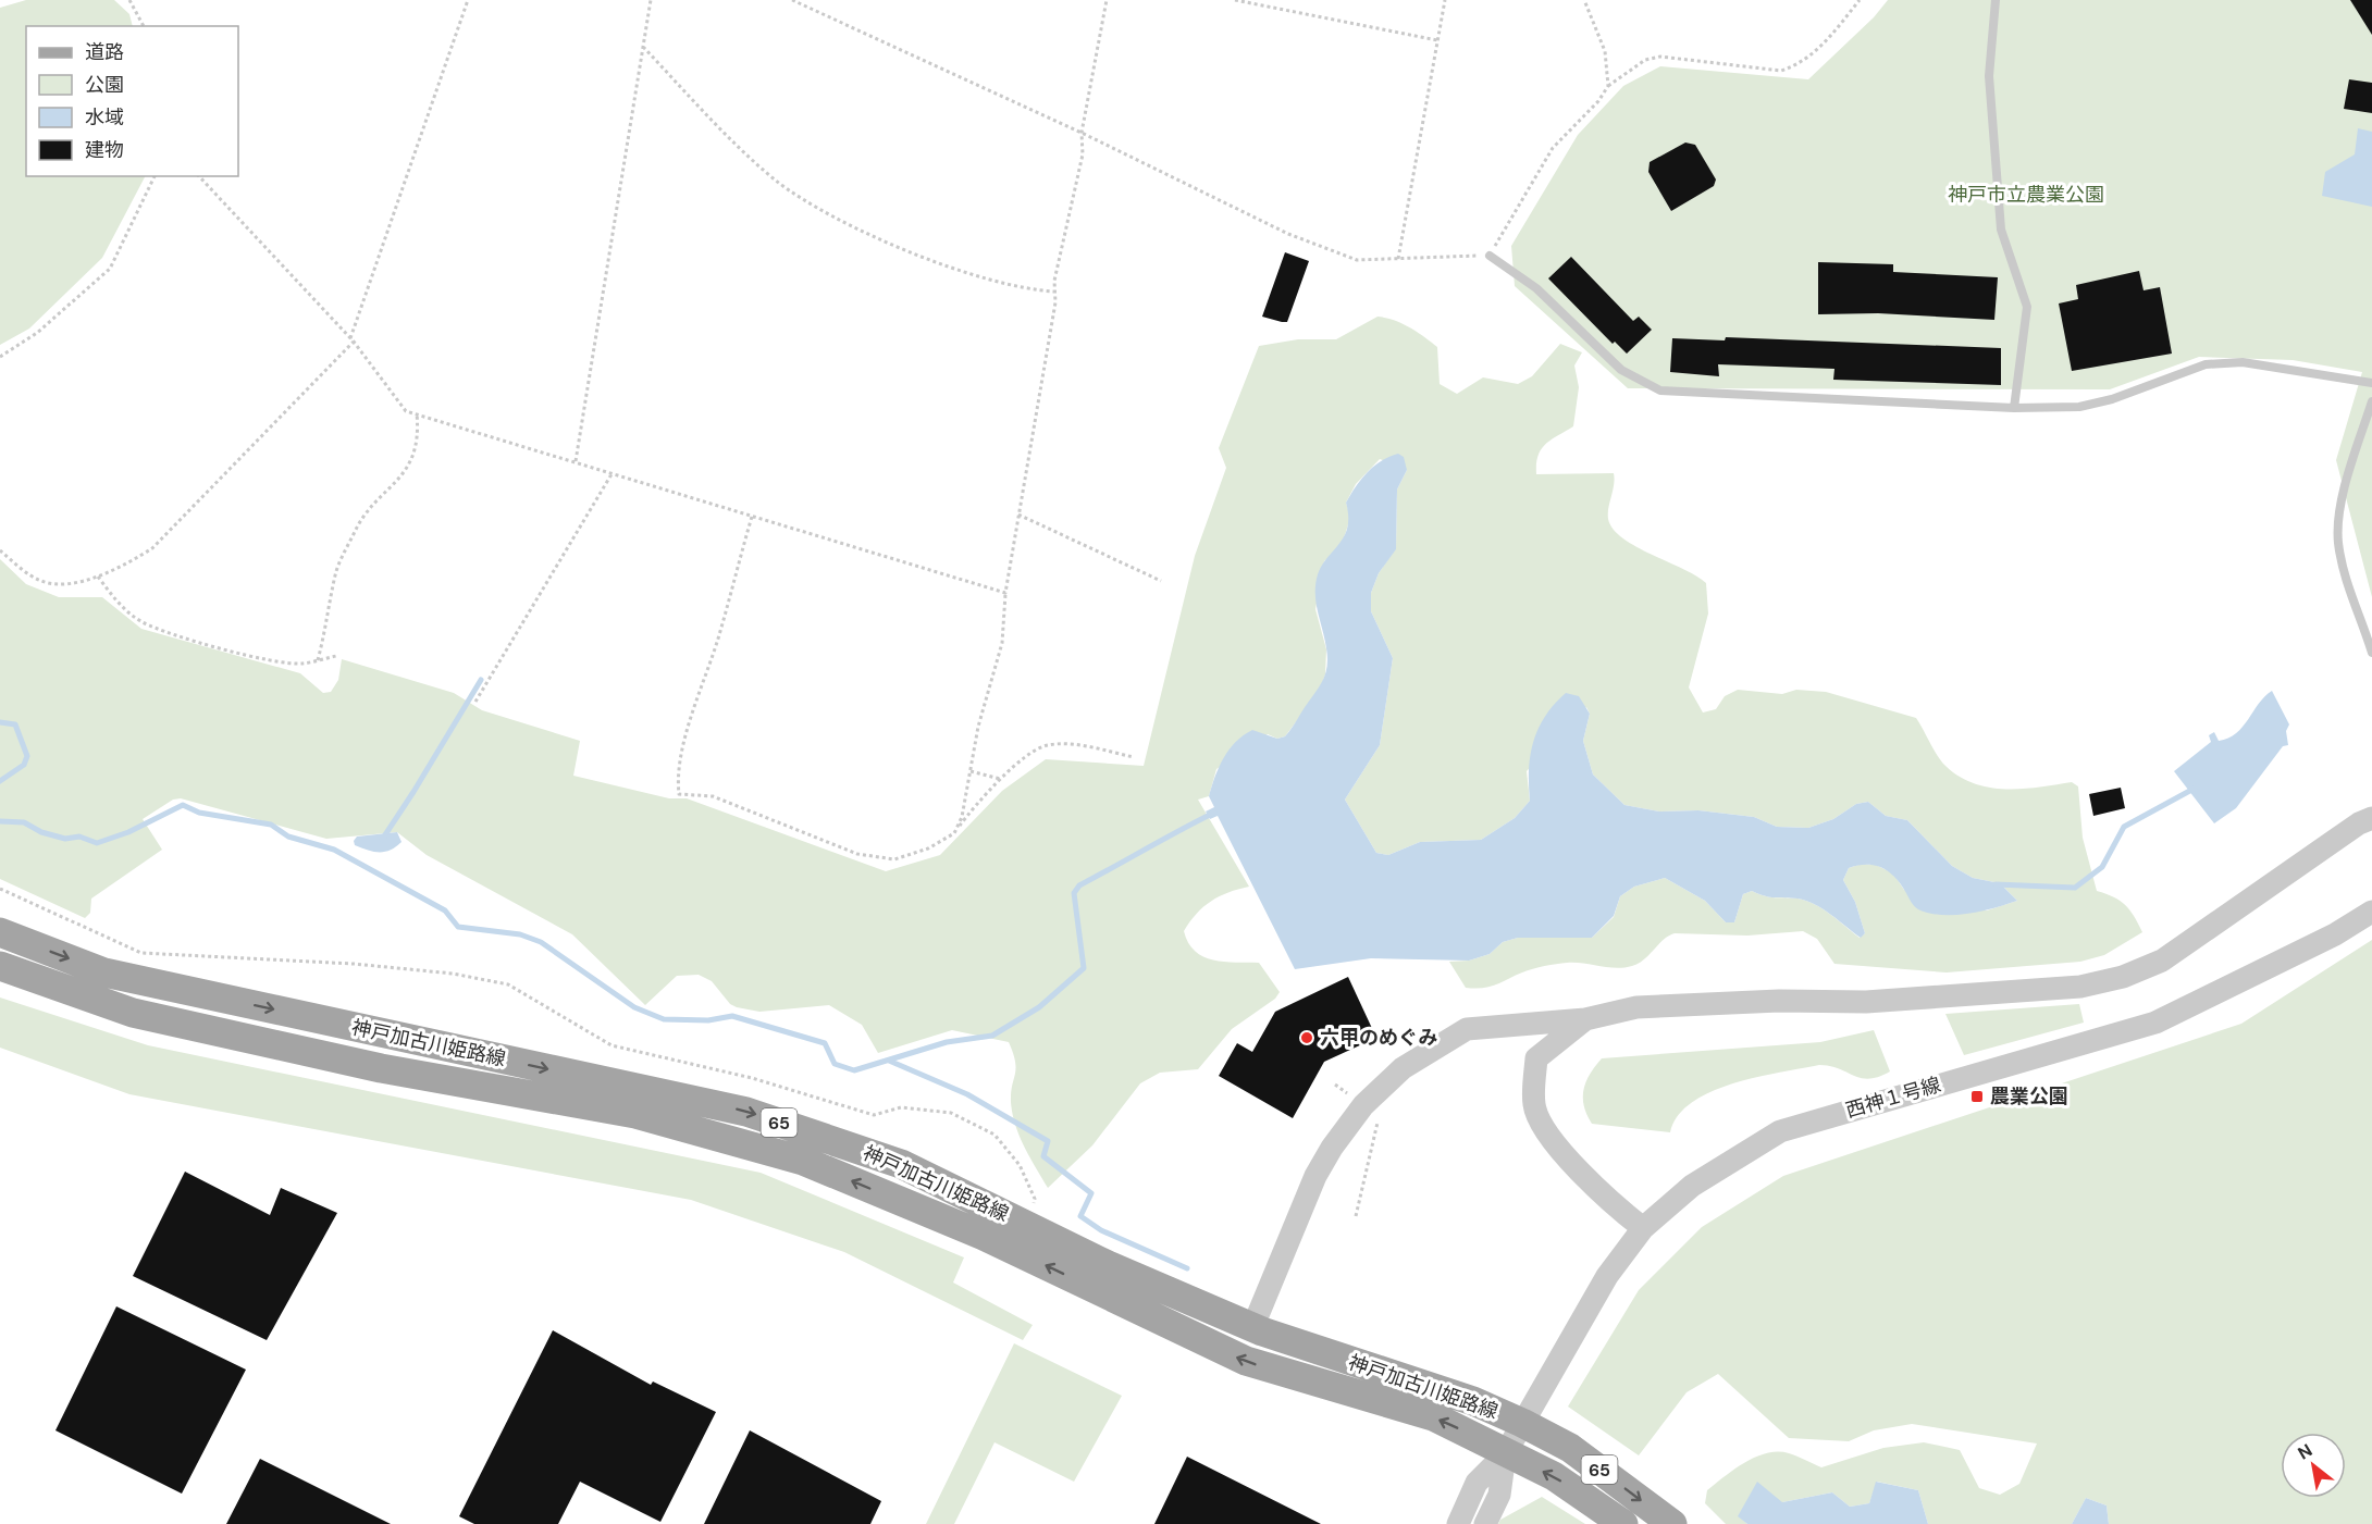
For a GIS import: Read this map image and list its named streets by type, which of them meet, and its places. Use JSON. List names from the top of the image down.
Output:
{
  "streets": {
    "main road": ["神戸加古川姫路線", "65"],
    "street": ["西神１号線"]
  },
  "crossings": [
    ["神戸加古川姫路線", "西神１号線"]
  ],
  "parks": ["神戸市立農業公園"],
  "places": {
    "other": ["六甲のめぐみ"],
    "transit": ["農業公園"]
  },
  "legend": [
    "道路",
    "公園",
    "水域",
    "建物"
  ],
  "north": "top left"
}
